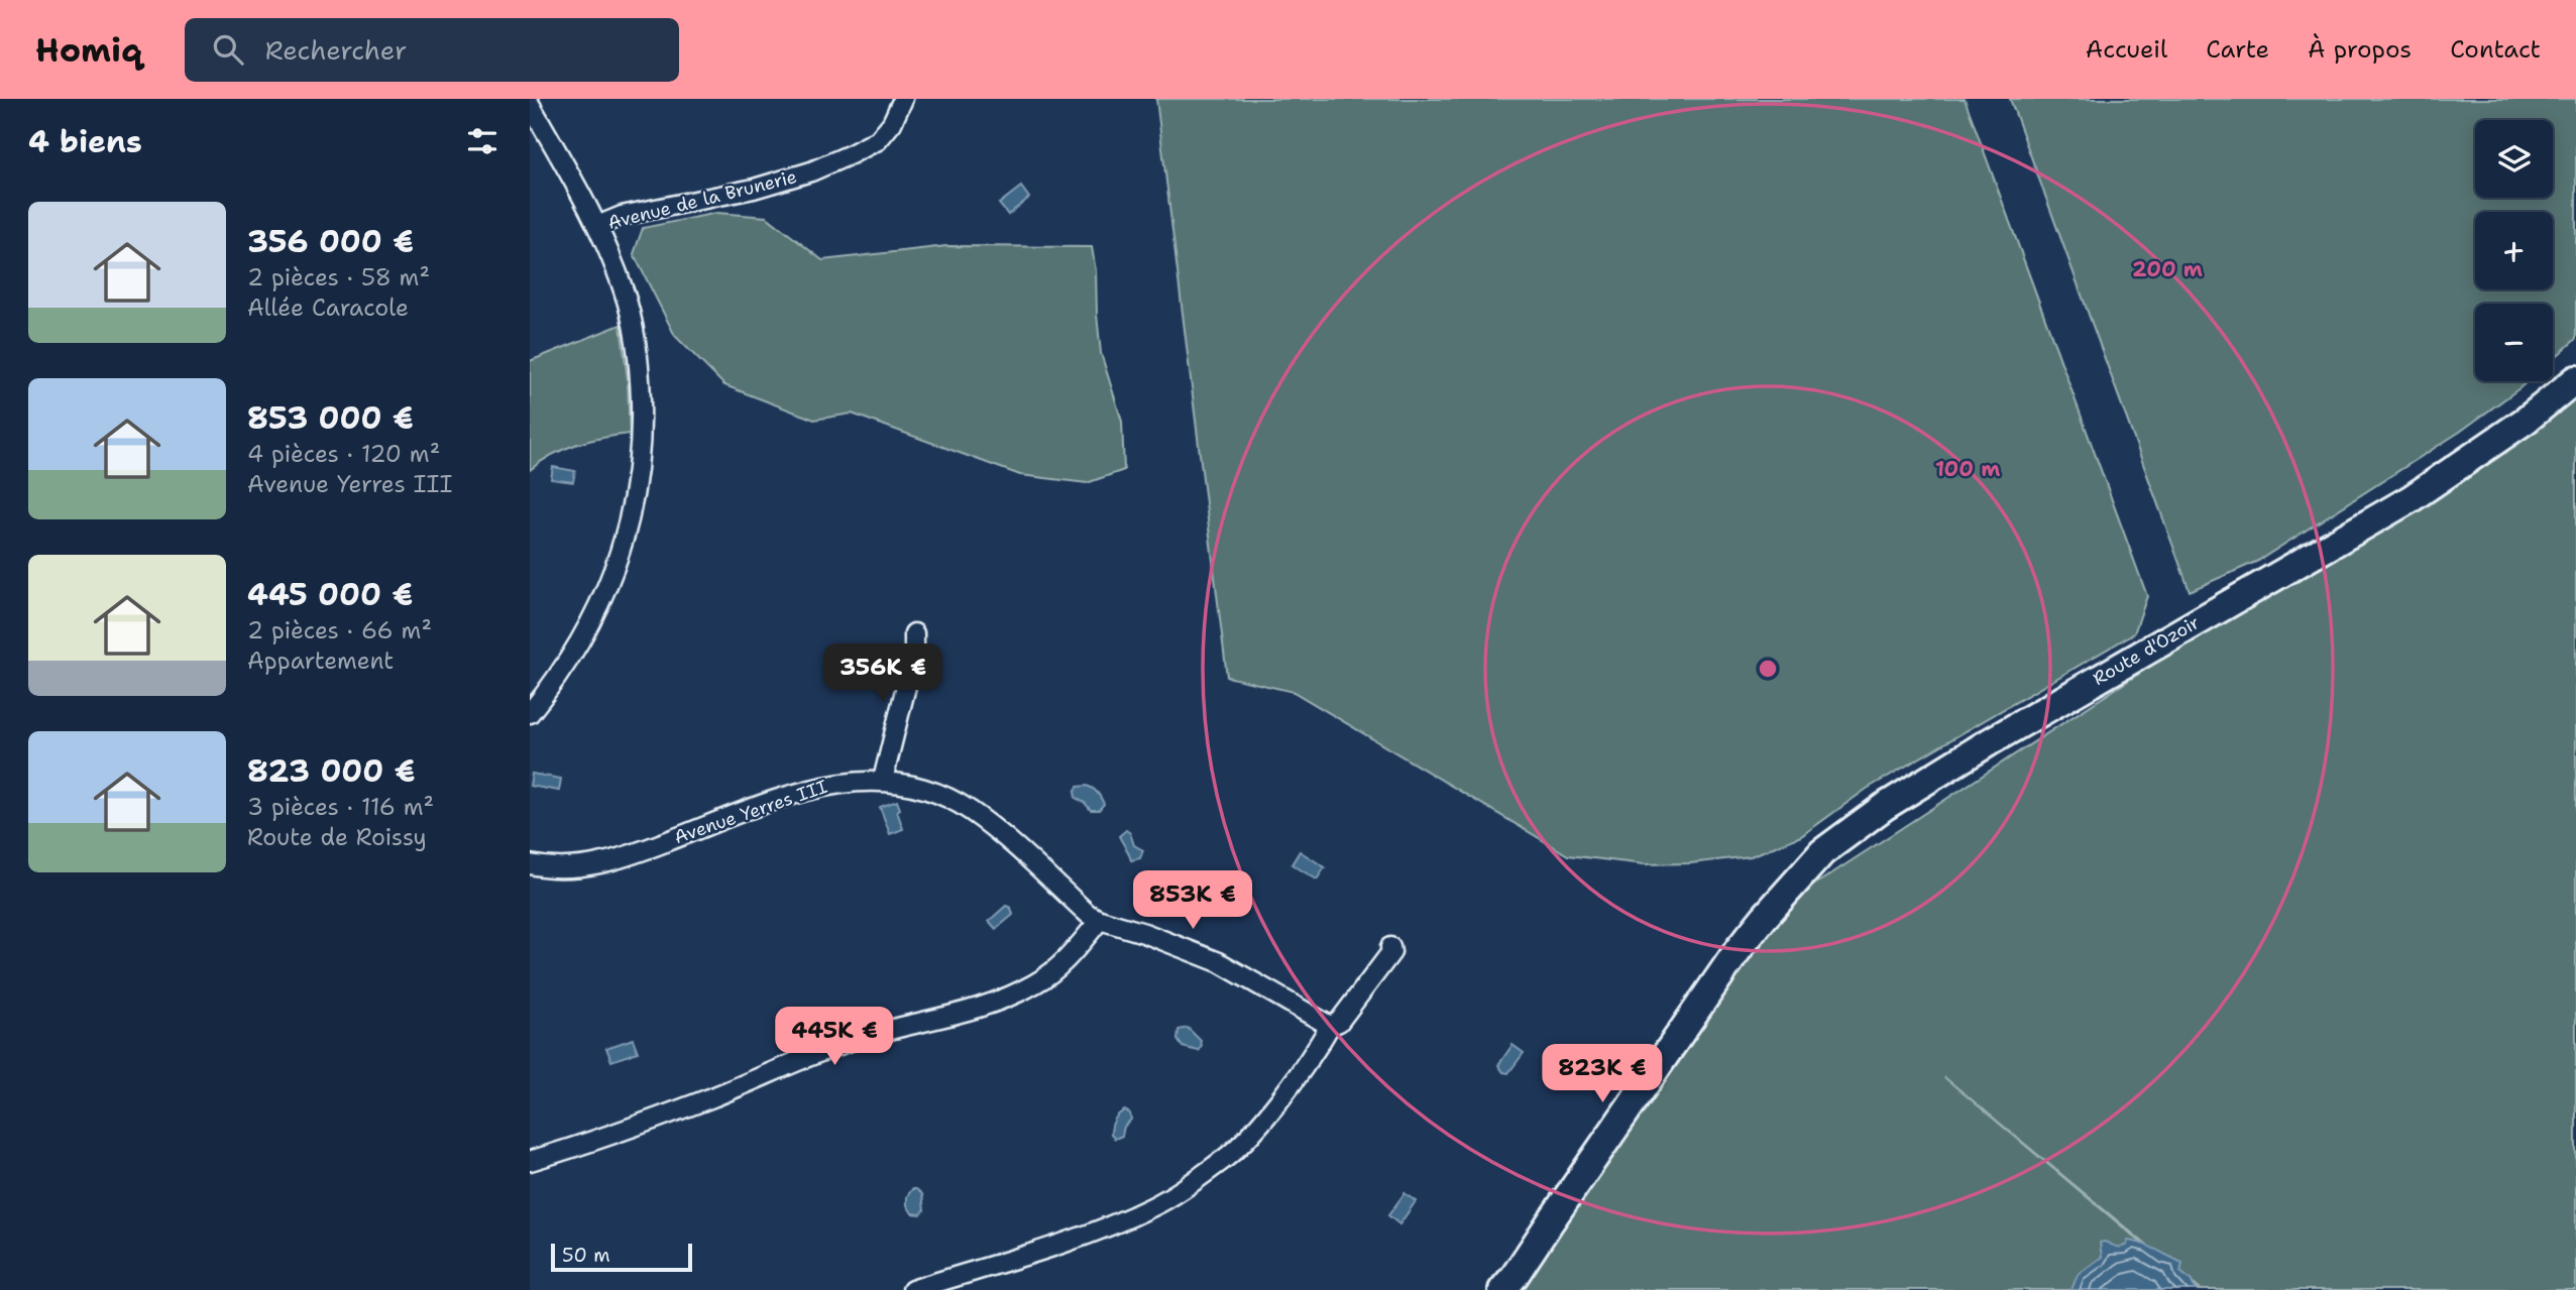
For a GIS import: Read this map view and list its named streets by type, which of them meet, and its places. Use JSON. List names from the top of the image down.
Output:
{
  "streets": {
    "main road": ["Route d'Ozoir"],
    "street": ["Avenue de la Brunerie", "Avenue Yerres III"]
  },
  "scale_bar": "50 m",
  "page": {
    "header": "Homiq",
    "search": "Rechercher",
    "nav": [
      "Accueil",
      "Carte",
      "À propos",
      "Contact"
    ],
    "heading": "4 biens",
    "map_buttons": ["+", "−"],
    "list": [
      {
        "name": "356 000 €",
        "note": "2 pièces · 58 m² · Allée Caracole"
      },
      {
        "name": "853 000 €",
        "note": "4 pièces · 120 m² · Avenue Yerres III"
      },
      {
        "name": "445 000 €",
        "note": "2 pièces · 66 m² · Appartement"
      },
      {
        "name": "823 000 €",
        "note": "3 pièces · 116 m² · Route de Roissy"
      }
    ],
    "price": [
      "356K €",
      "853K €",
      "445K €",
      "823K €"
    ],
    "scale": "50 m"
  },
  "rings": ["200 m", "100 m"]
}
